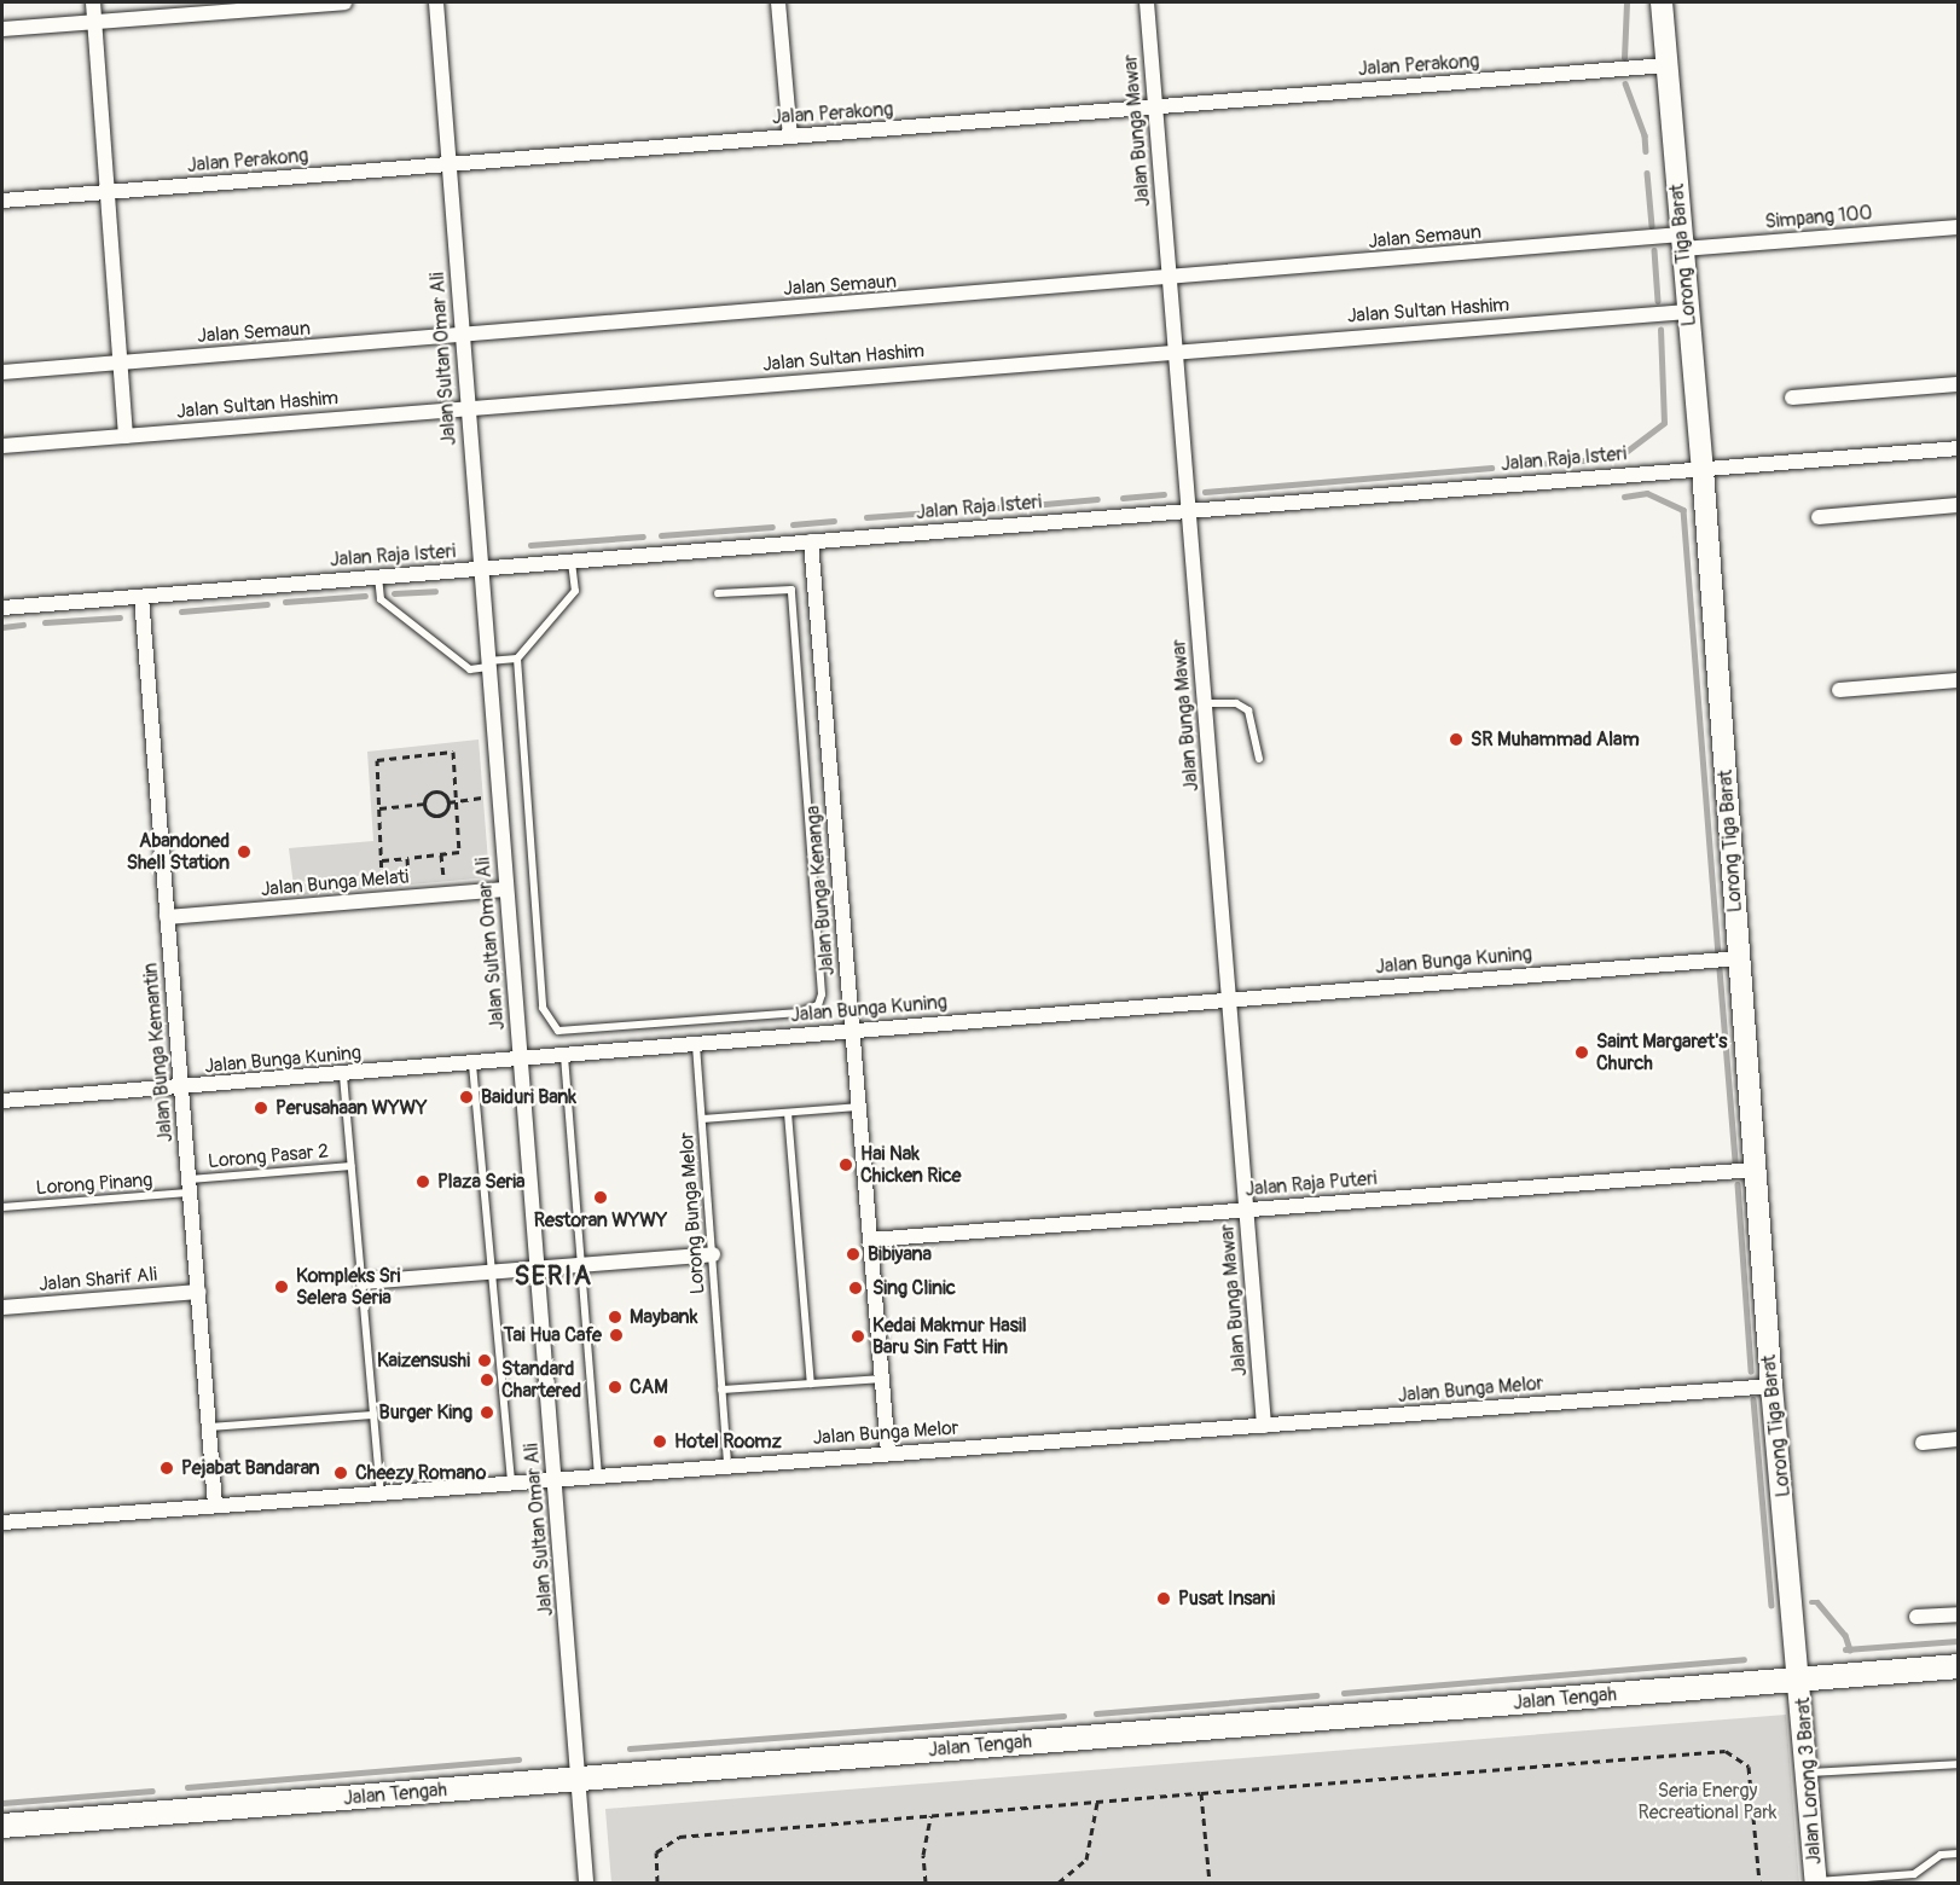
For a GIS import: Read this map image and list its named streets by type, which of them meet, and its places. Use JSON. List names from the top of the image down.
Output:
{
  "streets": {
    "main road": ["Lorong Tiga Barat", "Jalan Tengah", "Jalan Lorong 3 Barat"],
    "street": [
      "Jalan Perakong",
      "Jalan Bunga Mawar",
      "Simpang 100",
      "Jalan Semaun",
      "Jalan Sultan Hashim",
      "Jalan Sultan Omar Ali",
      "Jalan Raja Isteri",
      "Jalan Bunga Melati",
      "Jalan Bunga Kenanga",
      "Jalan Bunga Kuning",
      "Jalan Bunga Kemantin",
      "Jalan Raja Puteri",
      "Jalan Sharif Ali",
      "Jalan Bunga Melor"
    ],
    "lane": ["Lorong Pasar 2", "Lorong Pinang", "Lorong Bunga Melor"]
  },
  "crossings": [
    ["Jalan Perakong", "Jalan Bunga Mawar"],
    ["Jalan Perakong", "Lorong Tiga Barat"],
    ["Jalan Perakong", "Jalan Sultan Omar Ali"],
    ["Jalan Bunga Mawar", "Jalan Semaun"],
    ["Jalan Bunga Mawar", "Jalan Sultan Hashim"],
    ["Jalan Bunga Mawar", "Jalan Raja Isteri"],
    ["Jalan Bunga Mawar", "Jalan Bunga Kuning"],
    ["Jalan Bunga Mawar", "Jalan Raja Puteri"],
    ["Jalan Bunga Mawar", "Jalan Bunga Melor"],
    ["Simpang 100", "Jalan Semaun"],
    ["Simpang 100", "Lorong Tiga Barat"],
    ["Jalan Semaun", "Lorong Tiga Barat"],
    ["Jalan Semaun", "Jalan Sultan Omar Ali"],
    ["Lorong Tiga Barat", "Jalan Sultan Hashim"],
    ["Lorong Tiga Barat", "Jalan Raja Isteri"],
    ["Lorong Tiga Barat", "Jalan Bunga Kuning"],
    ["Lorong Tiga Barat", "Jalan Raja Puteri"],
    ["Lorong Tiga Barat", "Jalan Bunga Melor"],
    ["Lorong Tiga Barat", "Jalan Tengah"],
    ["Lorong Tiga Barat", "Jalan Lorong 3 Barat"],
    ["Jalan Sultan Hashim", "Jalan Sultan Omar Ali"],
    ["Jalan Sultan Omar Ali", "Jalan Raja Isteri"],
    ["Jalan Sultan Omar Ali", "Jalan Bunga Melati"],
    ["Jalan Sultan Omar Ali", "Jalan Bunga Kuning"],
    ["Jalan Sultan Omar Ali", "Jalan Bunga Melor"],
    ["Jalan Sultan Omar Ali", "Jalan Tengah"],
    ["Jalan Raja Isteri", "Jalan Bunga Kenanga"],
    ["Jalan Raja Isteri", "Jalan Bunga Kemantin"],
    ["Jalan Bunga Melati", "Jalan Bunga Kemantin"],
    ["Jalan Bunga Kenanga", "Jalan Bunga Kuning"],
    ["Jalan Bunga Kenanga", "Jalan Raja Puteri"],
    ["Jalan Bunga Kenanga", "Jalan Bunga Melor"],
    ["Jalan Bunga Kuning", "Jalan Bunga Kemantin"],
    ["Jalan Bunga Kuning", "Lorong Bunga Melor"],
    ["Jalan Bunga Kemantin", "Lorong Pasar 2"],
    ["Jalan Bunga Kemantin", "Lorong Pinang"],
    ["Jalan Bunga Kemantin", "Jalan Sharif Ali"],
    ["Jalan Bunga Kemantin", "Jalan Bunga Melor"],
    ["Lorong Pasar 2", "Lorong Pinang"],
    ["Lorong Bunga Melor", "Jalan Bunga Melor"],
    ["Jalan Tengah", "Jalan Lorong 3 Barat"]
  ],
  "districts": ["SERIA"],
  "parks": ["Seria Energy Recreational Park"],
  "places": [
    "SR Muhammad Alam",
    "Abandoned Shell Station",
    "Saint Margaret's Church",
    "Baiduri Bank",
    "Perusahaan WYWY",
    "Hai Nak Chicken Rice",
    "Plaza Seria",
    "Restoran WYWY",
    "Bibiyana",
    "Kompleks Sri Selera Seria",
    "Sing Clinic",
    "Maybank",
    "Tai Hua Cafe",
    "Kedai Makmur Hasil Baru Sin Fatt Hin",
    "Kaizensushi",
    "Standard Chartered",
    "CAM",
    "Burger King",
    "Hotel Roomz",
    "Pejabat Bandaran",
    "Cheezy Romano",
    "Pusat Insani"
  ]
}
